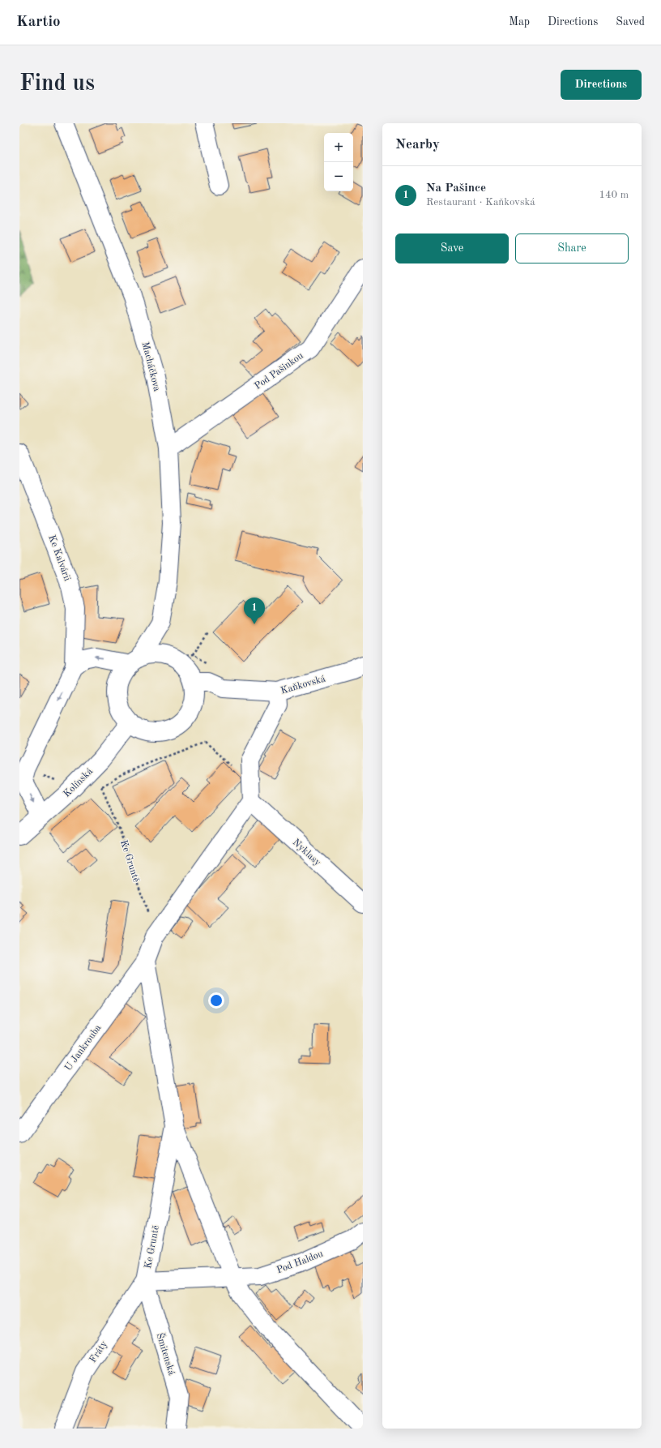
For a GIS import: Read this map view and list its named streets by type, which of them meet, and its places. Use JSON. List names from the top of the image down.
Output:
{
  "streets": {
    "street": [
      "Macháčkova",
      "Pod Pašinkou",
      "Ke Kalvárii",
      "Kaňkovská",
      "Kolínská",
      "Nyklasy",
      "Ke Gruntě",
      "U Jankrouba",
      "Pod Haldou",
      "Fráty",
      "Šmitenská"
    ]
  },
  "crossings": [
    ["Macháčkova", "Pod Pašinkou"],
    ["Ke Gruntě", "U Jankrouba"],
    ["Ke Gruntě", "Pod Haldou"],
    ["Ke Gruntě", "Fráty"],
    ["Ke Gruntě", "Šmitenská"],
    ["Fráty", "Šmitenská"]
  ],
  "page": {
    "header": "Kartio",
    "nav": ["Map", "Directions", "Saved"],
    "buttons": [
      "Directions",
      ["Save", "Share"]
    ],
    "title": "Find us",
    "heading": "Nearby",
    "map_buttons": ["+", "−"],
    "list": [
      {
        "mark": "1",
        "name": "Na Pašince",
        "note": "Restaurant · Kaňkovská",
        "value": "140 m"
      }
    ],
    "pins": "1"
  }
}
